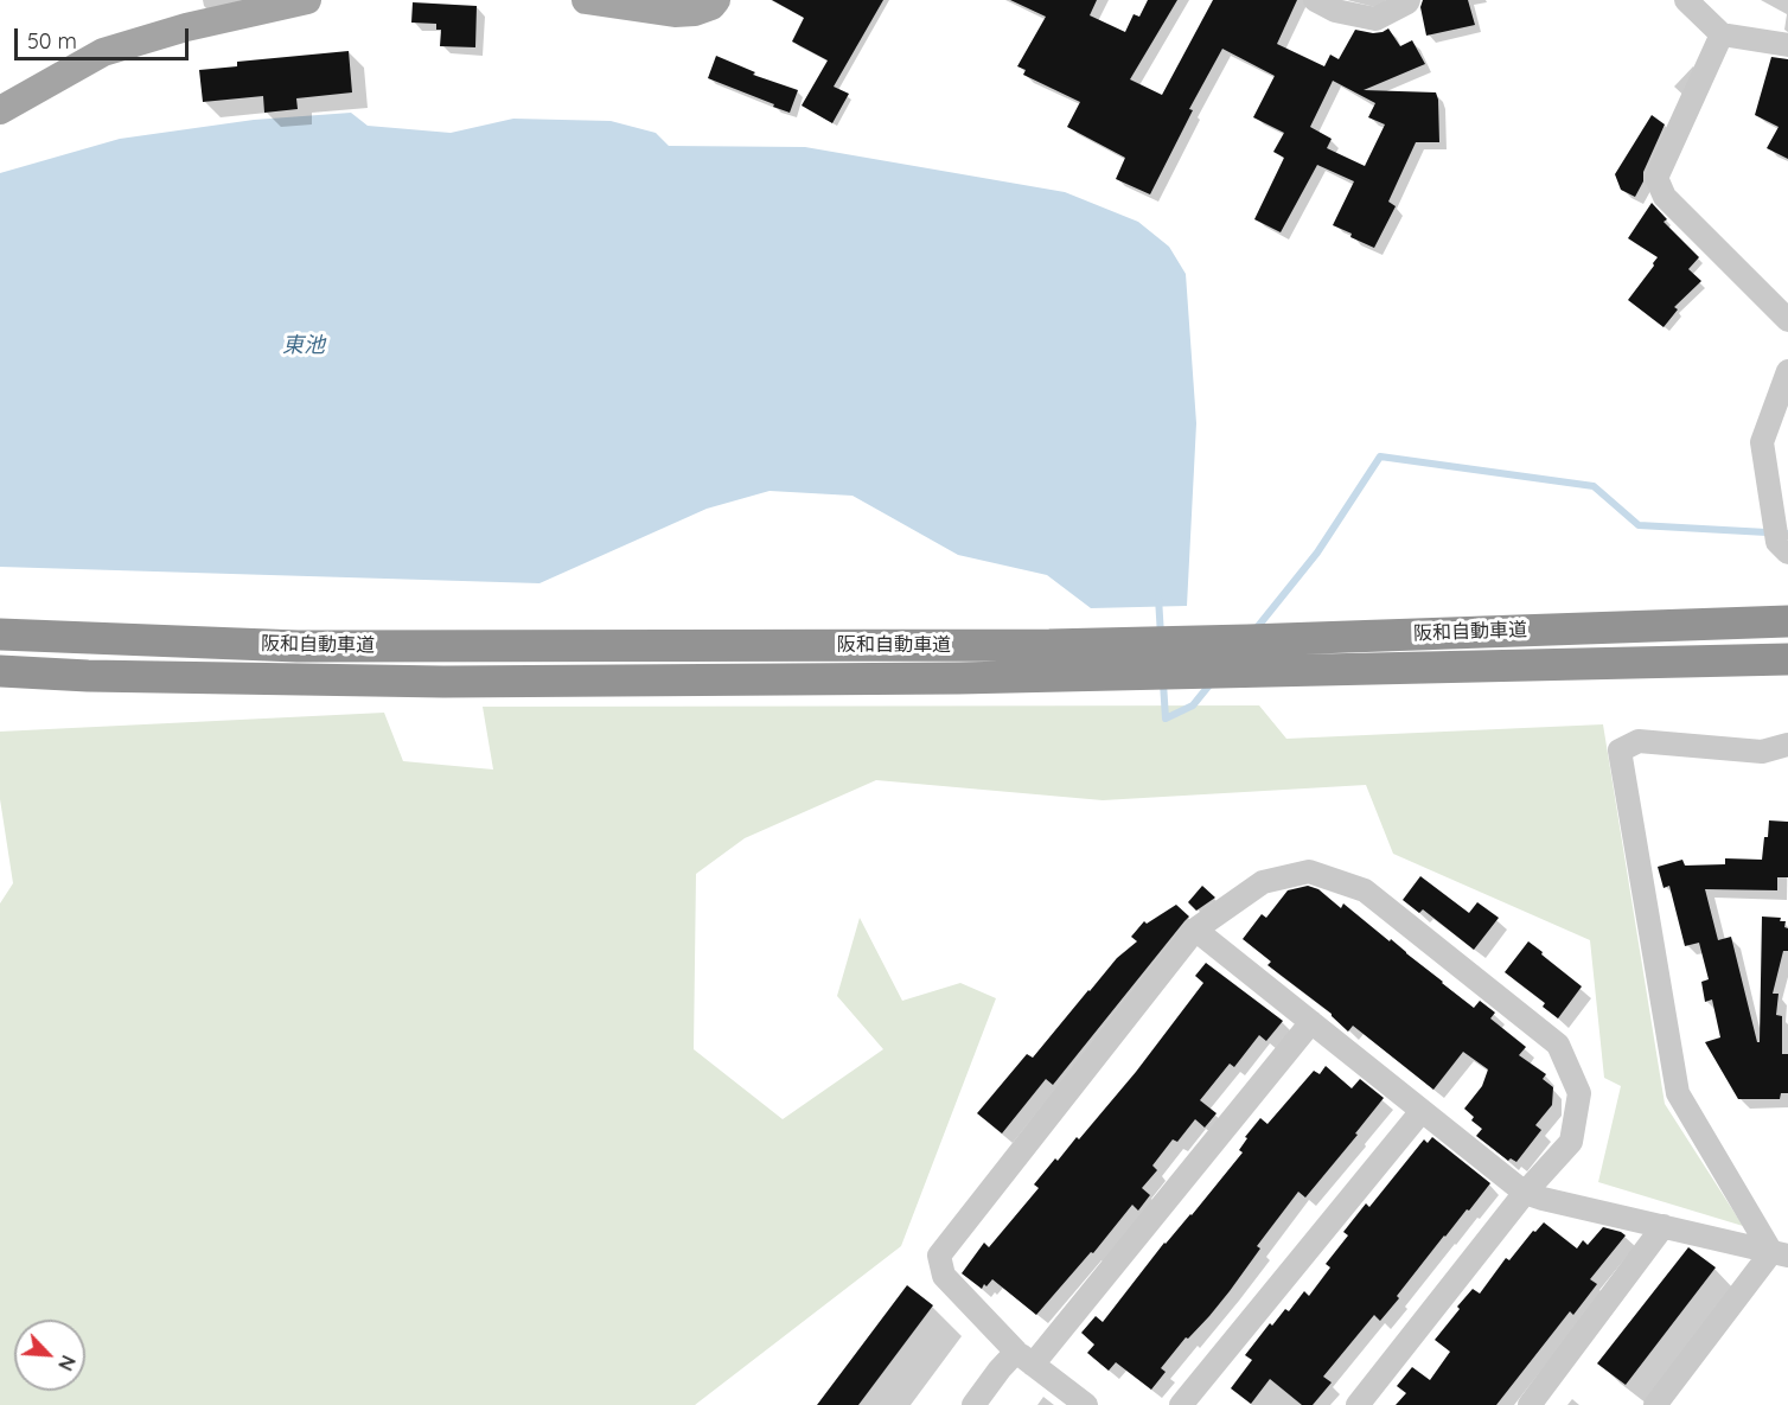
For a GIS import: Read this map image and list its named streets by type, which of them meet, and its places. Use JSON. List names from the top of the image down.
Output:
{
  "streets": {
    "highway": ["阪和自動車道"]
  },
  "water": ["東池"],
  "scale_bar": "50 m",
  "north": "bottom right"
}
